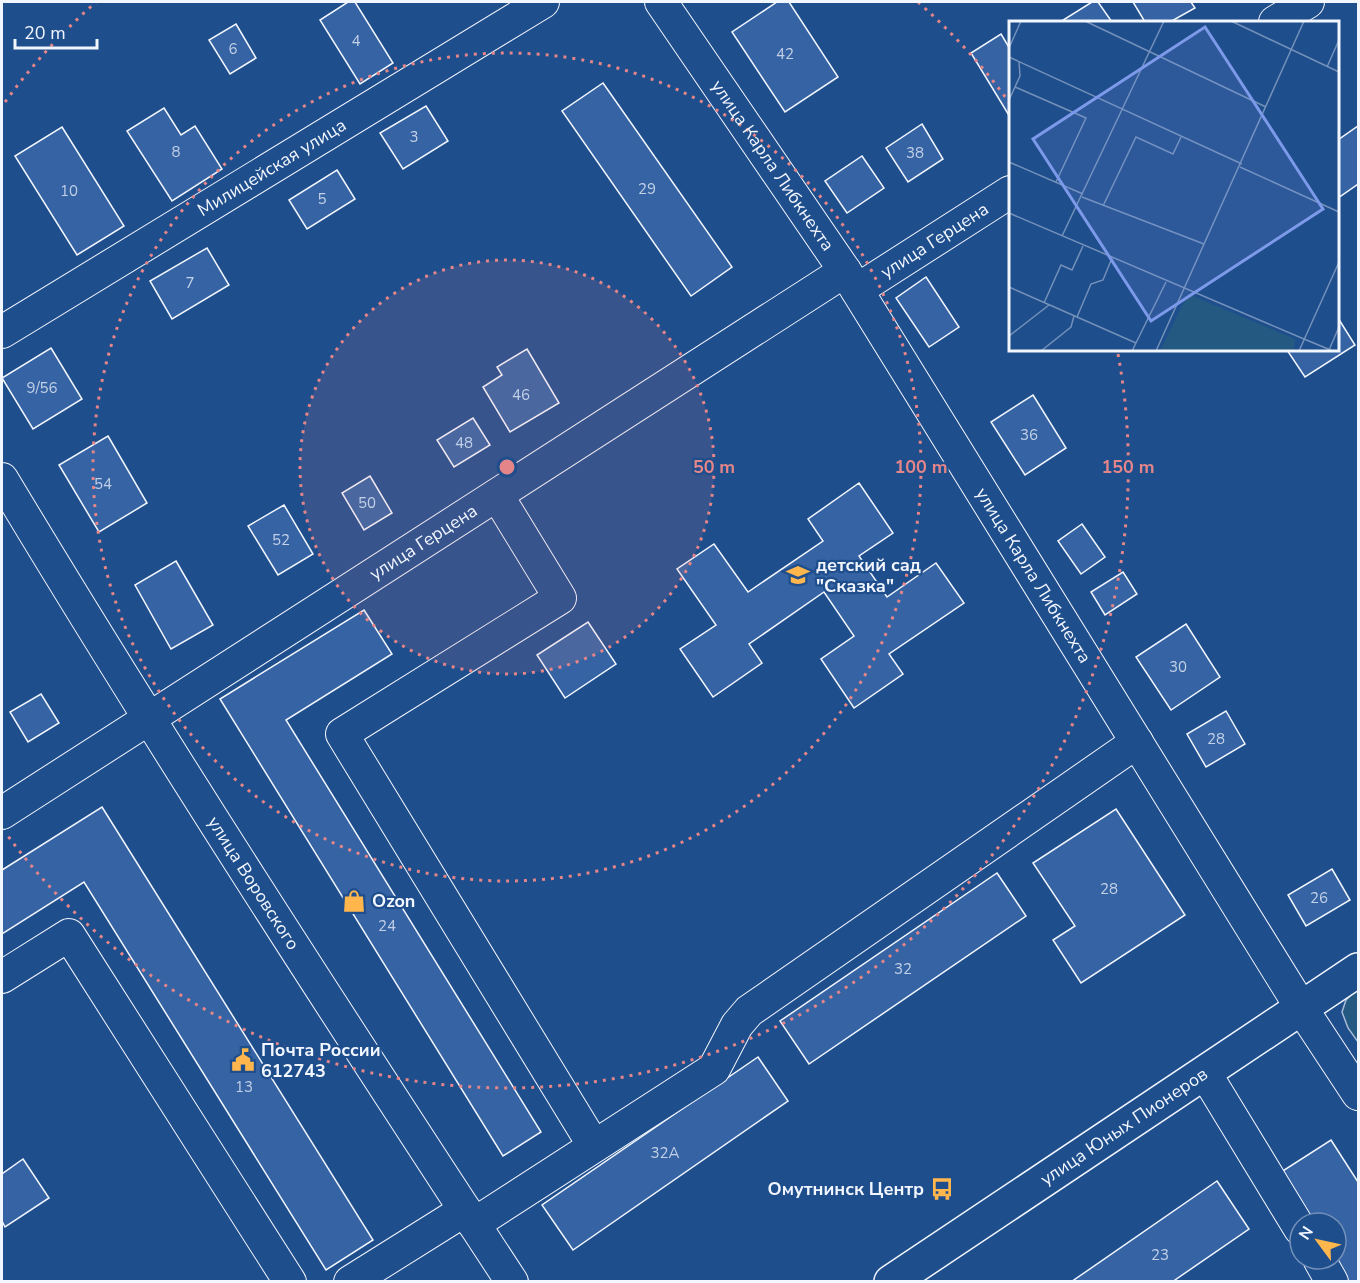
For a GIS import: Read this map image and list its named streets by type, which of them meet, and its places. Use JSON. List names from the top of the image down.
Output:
{
  "streets": {
    "main road": ["улица Юных Пионеров"],
    "street": [
      "улица Карла Либкнехта",
      "Милицейская улица",
      "улица Герцена",
      "улица Воровского"
    ]
  },
  "crossings": [
    ["улица Карла Либкнехта", "улица Герцена"],
    ["улица Карла Либкнехта", "улица Юных Пионеров"],
    ["улица Герцена", "улица Воровского"]
  ],
  "places": {
    "school or university": ["детский сад \"Сказка\""],
    "shop": ["Ozon"],
    "public building": ["Почта России 612743"],
    "bus stop": ["Омутнинск Центр"]
  },
  "house_numbers": [
    "4",
    "6",
    "42",
    "3",
    "8",
    "38",
    "29",
    "10",
    "5",
    "7",
    "9/56",
    "46",
    "36",
    "48",
    "54",
    "50",
    "52",
    "30",
    "28",
    "28",
    "26",
    "24",
    "32",
    "13",
    "32А",
    "23"
  ],
  "scale_bar": "20 m",
  "north": "top left",
  "rings": ["50 m", "100 m", "150 m"]
}
